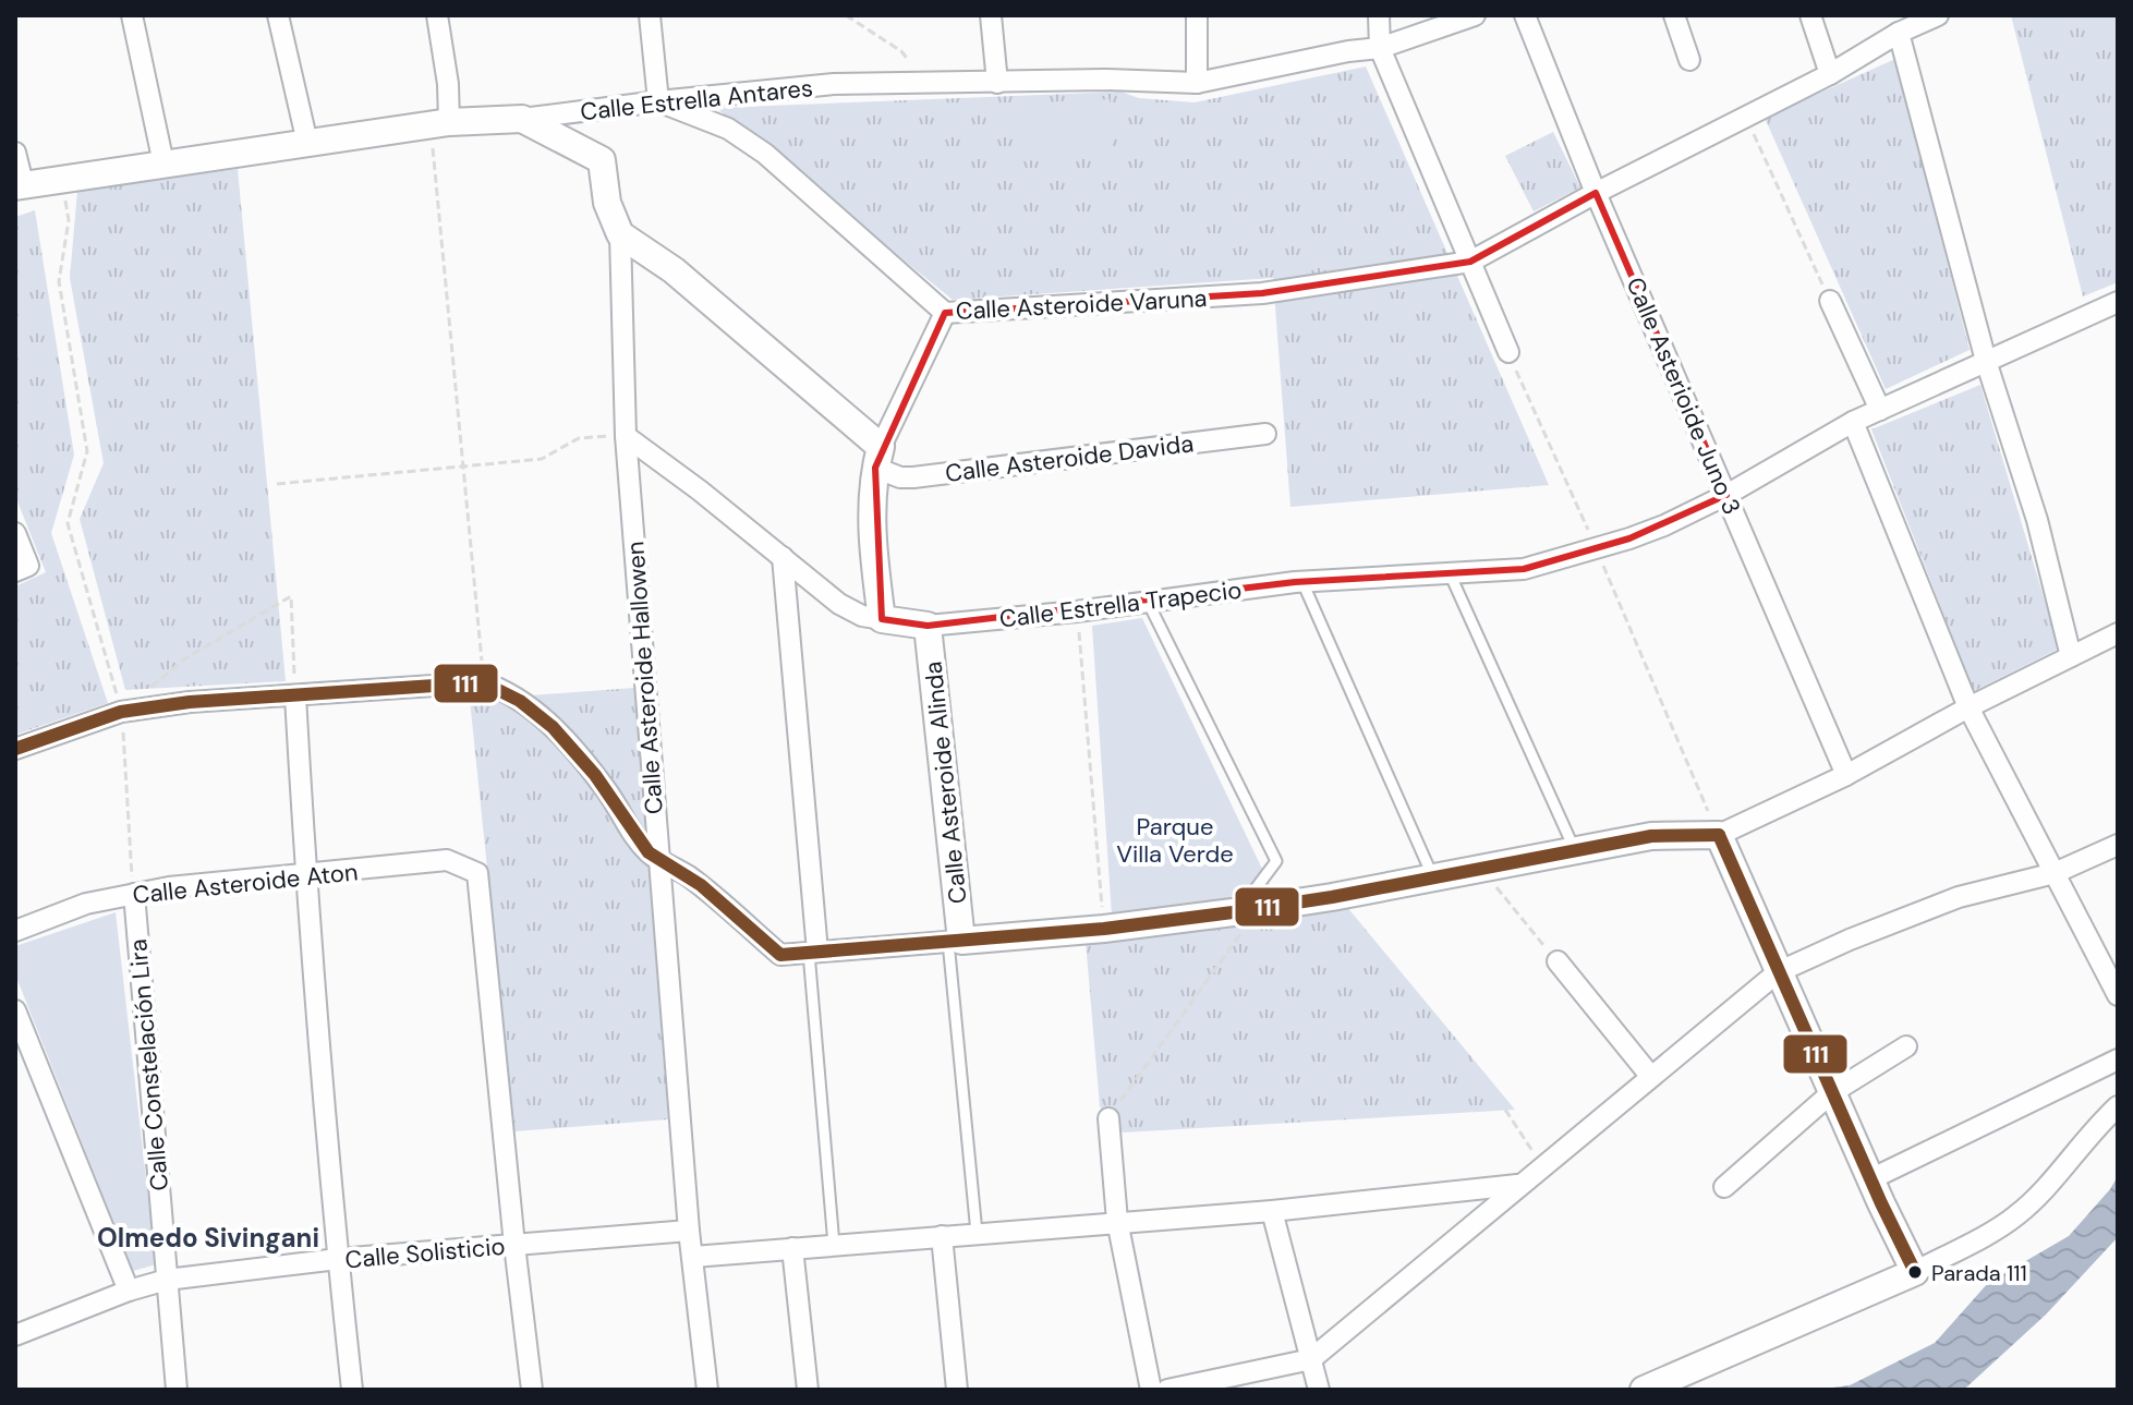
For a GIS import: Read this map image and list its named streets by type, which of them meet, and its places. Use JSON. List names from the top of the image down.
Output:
{
  "streets": {
    "street": [
      "Calle Estrella Antares",
      "Calle Asteroide Varuna",
      "Calle Asterioide Juno 3",
      "Calle Asteroide Davida",
      "Calle Estrella Trapecio",
      "Calle Asteroide Hallowen",
      "Calle Asteroide Alinda",
      "Calle Asteroide Aton",
      "Calle Constelación Lira",
      "Calle Solisticio"
    ]
  },
  "crossings": [
    ["Calle Estrella Antares", "Calle Asteroide Varuna"],
    ["Calle Estrella Antares", "Calle Asteroide Hallowen"],
    ["Calle Asterioide Juno 3", "Calle Estrella Trapecio"],
    ["Calle Asteroide Davida", "Calle Asteroide Hallowen"],
    ["Calle Estrella Trapecio", "Calle Asteroide Hallowen"],
    ["Calle Estrella Trapecio", "Calle Asteroide Alinda"],
    ["Calle Asteroide Hallowen", "Calle Solisticio"],
    ["Calle Asteroide Aton", "Calle Constelación Lira"],
    ["Calle Asteroide Aton", "Calle Solisticio"],
    ["Calle Constelación Lira", "Calle Solisticio"]
  ],
  "districts": ["Olmedo Sivingani"],
  "parks": ["Parque Villa Verde"],
  "places": ["Parada 111"],
  "lines": ["transit line 111"]
}
